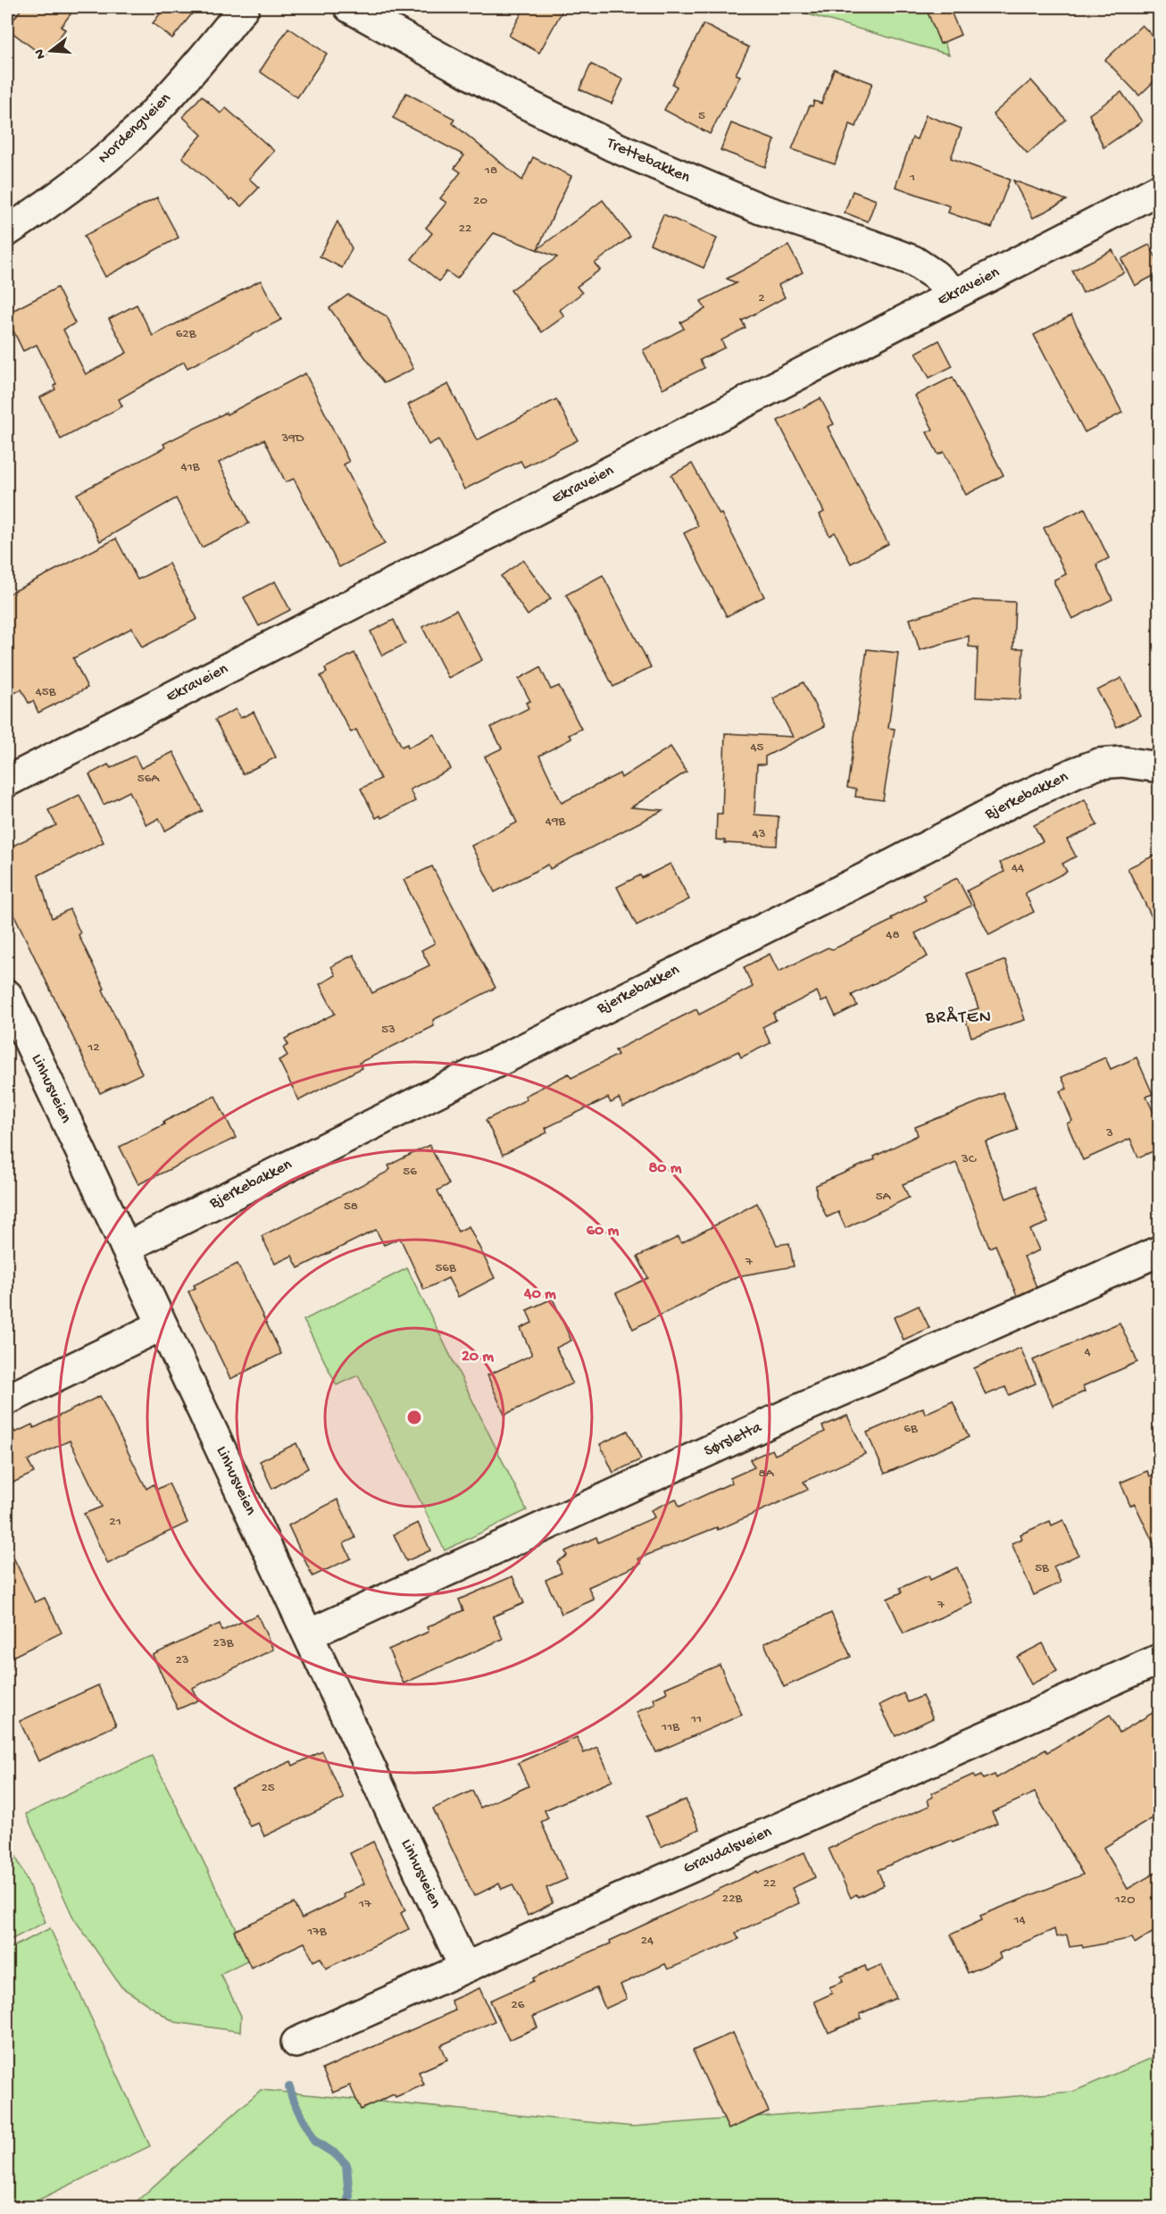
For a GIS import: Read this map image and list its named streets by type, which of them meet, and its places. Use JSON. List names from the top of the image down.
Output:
{
  "streets": {
    "street": [
      "Nordengveien",
      "Trettebakken",
      "Ekraveien",
      "Bjerkebakken",
      "Linhusveien",
      "Sørsletta",
      "Gravdalsveien"
    ]
  },
  "crossings": [
    ["Trettebakken", "Ekraveien"],
    ["Bjerkebakken", "Linhusveien"],
    ["Linhusveien", "Sørsletta"],
    ["Linhusveien", "Gravdalsveien"]
  ],
  "districts": ["BRÅTEN"],
  "house_numbers": [
    "5",
    "18",
    "1",
    "20",
    "22",
    "2",
    "62B",
    "39D",
    "41B",
    "45B",
    "45",
    "56A",
    "49B",
    "43",
    "44",
    "48",
    "53",
    "12",
    "3",
    "3C",
    "56",
    "5A",
    "58",
    "7",
    "56B",
    "4",
    "6B",
    "8A",
    "21",
    "5B",
    "7",
    "23B",
    "23",
    "11",
    "11B",
    "25",
    "22",
    "22B",
    "12O",
    "17",
    "14",
    "17B",
    "24",
    "26"
  ],
  "north": "left",
  "rings": [
    "80 m",
    "60 m",
    "40 m",
    "20 m"
  ]
}
